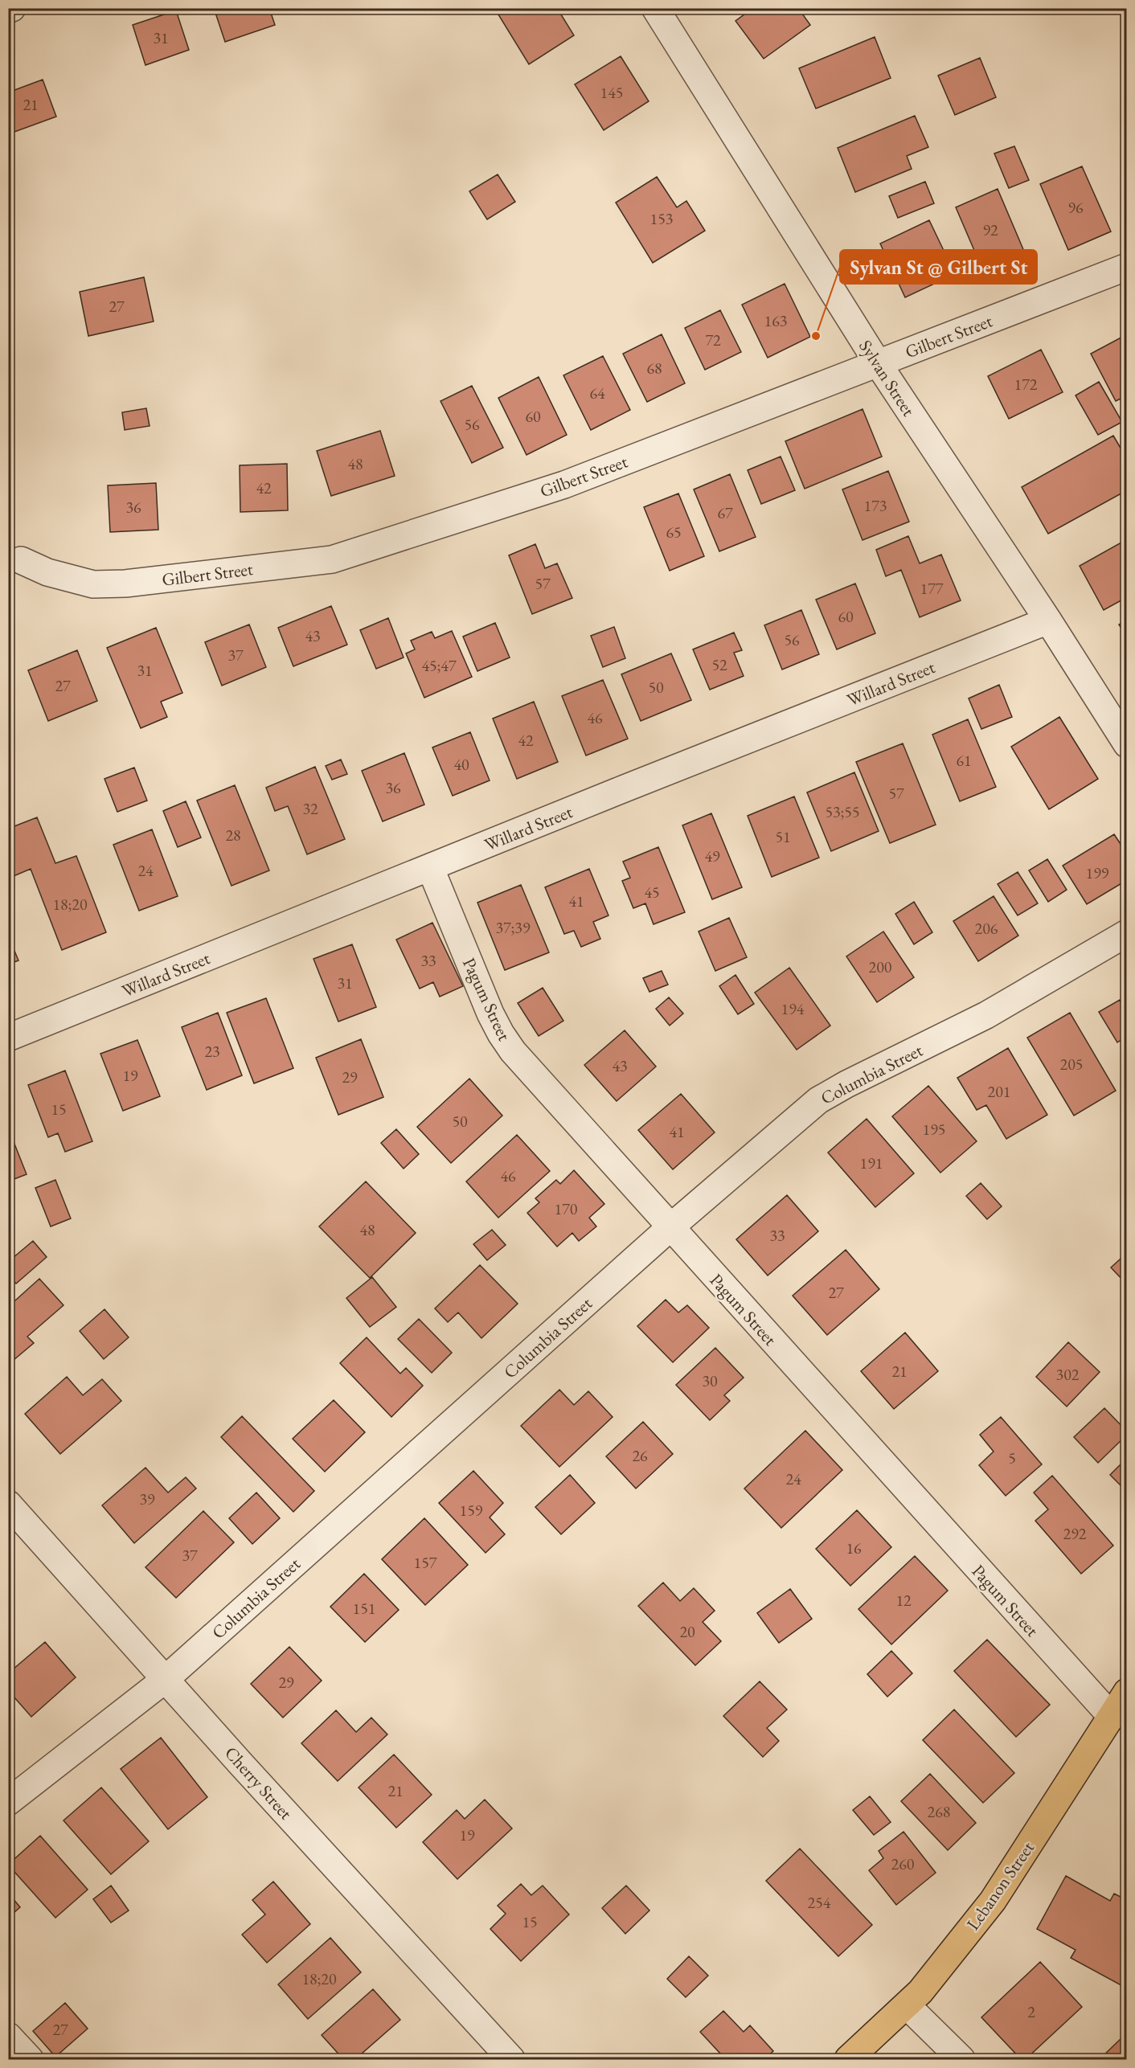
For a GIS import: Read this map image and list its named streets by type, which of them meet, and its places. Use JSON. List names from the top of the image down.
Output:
{
  "streets": {
    "main road": ["Lebanon Street"],
    "street": [
      "Gilbert Street",
      "Sylvan Street",
      "Willard Street",
      "Pagum Street",
      "Columbia Street",
      "Cherry Street"
    ]
  },
  "crossings": [
    ["Gilbert Street", "Sylvan Street"],
    ["Sylvan Street", "Willard Street"],
    ["Willard Street", "Pagum Street"],
    ["Pagum Street", "Columbia Street"],
    ["Pagum Street", "Lebanon Street"],
    ["Columbia Street", "Cherry Street"]
  ],
  "places": ["Sylvan St @ Gilbert St"],
  "house_numbers": [
    "31",
    "145",
    "21",
    "96",
    "153",
    "92",
    "27",
    "163",
    "72",
    "68",
    "172",
    "64",
    "60",
    "56",
    "48",
    "42",
    "173",
    "36",
    "67",
    "65",
    "57",
    "177",
    "60",
    "43",
    "56",
    "37",
    "52",
    "45;47",
    "31",
    "27",
    "50",
    "46",
    "42",
    "61",
    "40",
    "36",
    "57",
    "32",
    "53;55",
    "28",
    "51",
    "49",
    "24",
    "199",
    "45",
    "41",
    "18;20",
    "37;39",
    "206",
    "33",
    "200",
    "31",
    "194",
    "23",
    "205",
    "43",
    "19",
    "29",
    "201",
    "15",
    "50",
    "195",
    "41",
    "191",
    "46",
    "170",
    "48",
    "33",
    "27",
    "21",
    "302",
    "30",
    "26",
    "5",
    "24",
    "39",
    "159",
    "292",
    "16",
    "37",
    "157",
    "12",
    "151",
    "20",
    "29",
    "21",
    "268",
    "19",
    "260",
    "254",
    "15",
    "18;20",
    "2",
    "27"
  ]
}
